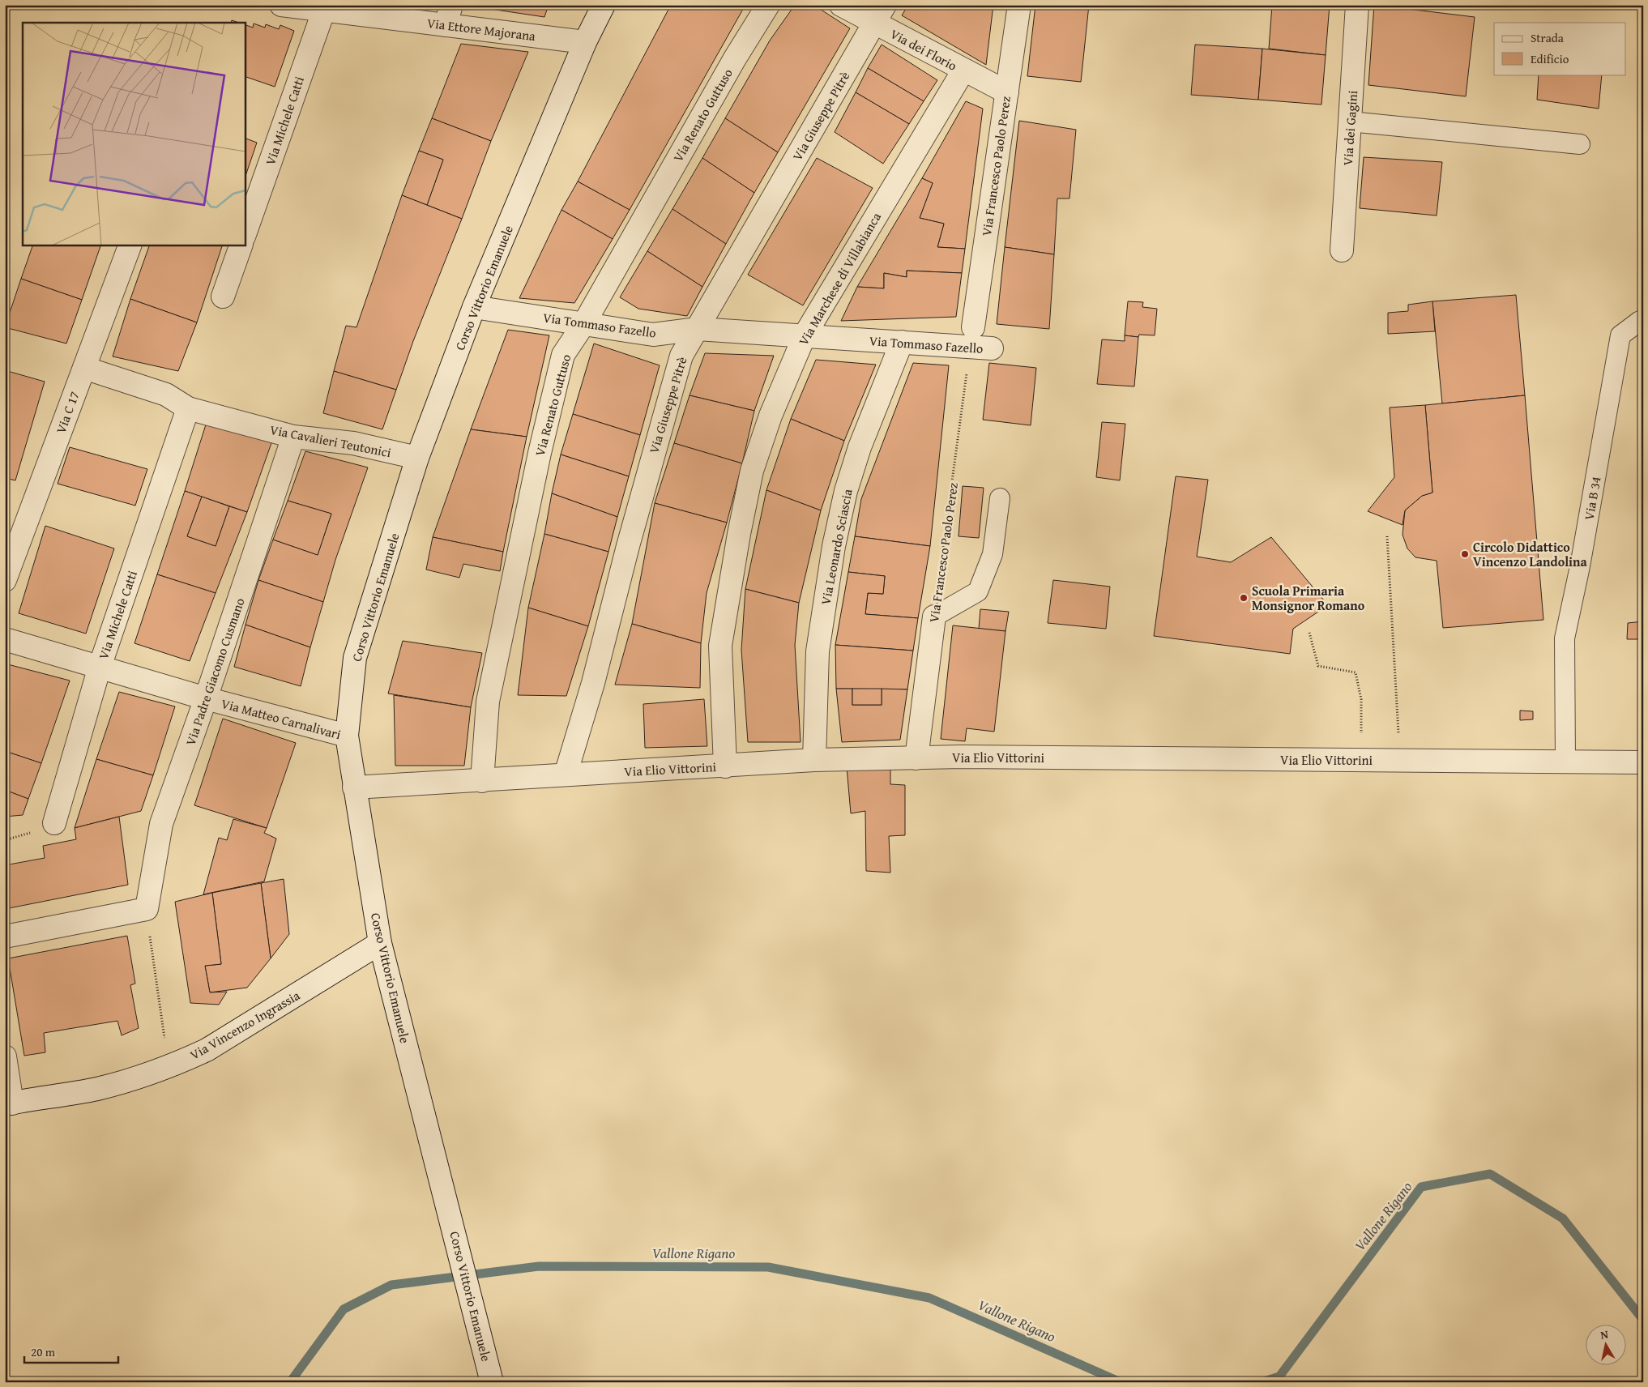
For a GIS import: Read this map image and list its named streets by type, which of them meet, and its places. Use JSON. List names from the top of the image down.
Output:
{
  "streets": {
    "street": [
      "Via Ettore Majorana",
      "Via dei Florio",
      "Via Renato Guttuso",
      "Via Giuseppe Pitrè",
      "Via Michele Catti",
      "Via dei Gagini",
      "Via Francesco Paolo Perez",
      "Via Marchese di Villabianca",
      "Corso Vittorio Emanuele",
      "Via Tommaso Fazello",
      "Via C 17",
      "Via Cavalieri Teutonici",
      "Via Leonardo Sciascia",
      "Via Padre Giacomo Cusmano",
      "Via Matteo Carnalivari",
      "Via Elio Vittorini",
      "Via Vincenzo Ingrassia"
    ],
    "lane": ["Via B 34"]
  },
  "crossings": [
    ["Via Ettore Majorana", "Via Michele Catti"],
    ["Via Ettore Majorana", "Corso Vittorio Emanuele"],
    ["Via dei Florio", "Via Giuseppe Pitrè"],
    ["Via dei Florio", "Via Francesco Paolo Perez"],
    ["Via dei Florio", "Via Marchese di Villabianca"],
    ["Via Renato Guttuso", "Via Tommaso Fazello"],
    ["Via Renato Guttuso", "Via Elio Vittorini"],
    ["Via Giuseppe Pitrè", "Via Tommaso Fazello"],
    ["Via Giuseppe Pitrè", "Via Elio Vittorini"],
    ["Via Michele Catti", "Via Cavalieri Teutonici"],
    ["Via Michele Catti", "Via Matteo Carnalivari"],
    ["Via Francesco Paolo Perez", "Via Tommaso Fazello"],
    ["Via Francesco Paolo Perez", "Via Elio Vittorini"],
    ["Via Marchese di Villabianca", "Via Tommaso Fazello"],
    ["Via Marchese di Villabianca", "Via Elio Vittorini"],
    ["Corso Vittorio Emanuele", "Via Tommaso Fazello"],
    ["Corso Vittorio Emanuele", "Via Cavalieri Teutonici"],
    ["Corso Vittorio Emanuele", "Via Matteo Carnalivari"],
    ["Corso Vittorio Emanuele", "Via Elio Vittorini"],
    ["Corso Vittorio Emanuele", "Via Vincenzo Ingrassia"],
    ["Via Tommaso Fazello", "Via Leonardo Sciascia"],
    ["Via C 17", "Via Cavalieri Teutonici"],
    ["Via Cavalieri Teutonici", "Via Padre Giacomo Cusmano"],
    ["Via B 34", "Via Elio Vittorini"],
    ["Via Leonardo Sciascia", "Via Elio Vittorini"],
    ["Via Padre Giacomo Cusmano", "Via Matteo Carnalivari"]
  ],
  "water": ["Vallone Rigano"],
  "places": ["Circolo Didattico Vincenzo Landolina", "Scuola Primaria Monsignor Romano"],
  "legend": ["Strada", "Edificio"],
  "scale_bar": "20 m",
  "north": "top"
}
